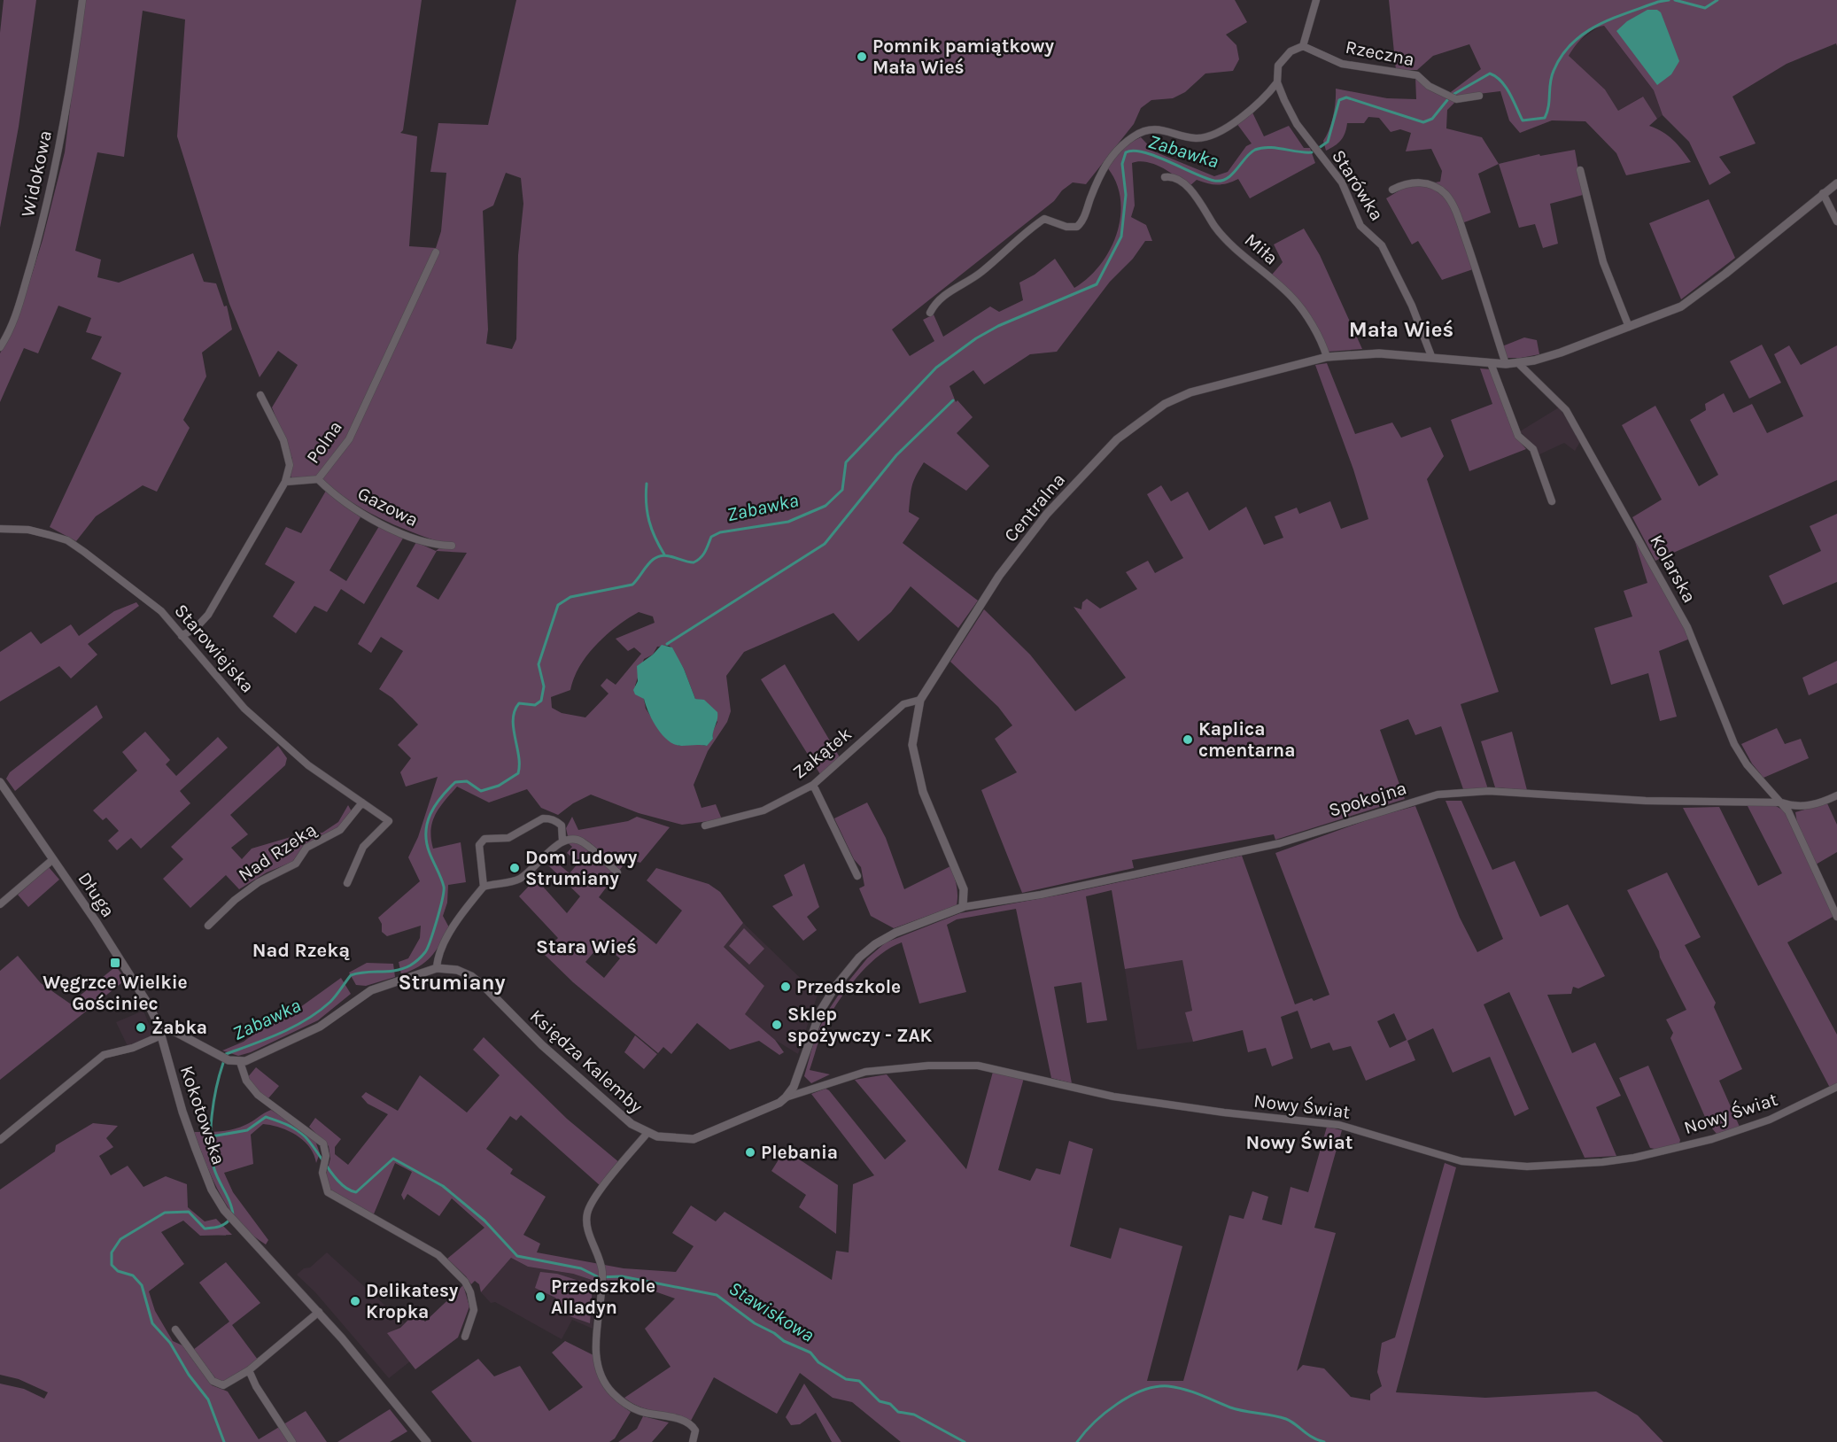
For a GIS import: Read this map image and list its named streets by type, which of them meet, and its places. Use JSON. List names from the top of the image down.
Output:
{
  "streets": {
    "street": [
      "Rzeczna",
      "Widokowa",
      "Starówka",
      "Miła",
      "Polna",
      "Gazowa",
      "Centralna",
      "Kolarska",
      "Starowiejska",
      "Zakątek",
      "Spokojna",
      "Nad Rzeką",
      "Długa",
      "Księdza Kalemby",
      "Nowy Świat",
      "Kokotowska"
    ]
  },
  "crossings": [
    ["Starówka", "Centralna"],
    ["Miła", "Centralna"],
    ["Polna", "Gazowa"],
    ["Centralna", "Kolarska"],
    ["Centralna", "Zakątek"],
    ["Centralna", "Spokojna"],
    ["Kolarska", "Spokojna"],
    ["Starowiejska", "Nad Rzeką"],
    ["Długa", "Kokotowska"],
    ["Księdza Kalemby", "Nowy Świat"]
  ],
  "districts": [
    "Mała Wieś",
    "Stara Wieś",
    "Nad Rzeką",
    "Strumiany",
    "Nowy Świat"
  ],
  "water": ["Zabawka", "Stawiskowa"],
  "places": {
    "other": [
      "Pomnik pamiątkowy Mała Wieś",
      "Kaplica cmentarna",
      "Dom Ludowy Strumiany",
      "Przedszkole",
      "Sklep spożywczy - ZAK",
      "Żabka",
      "Plebania",
      "Przedszkole Alladyn",
      "Delikatesy Kropka"
    ],
    "transit": ["Węgrzce Wielkie Gościniec"]
  }
}
